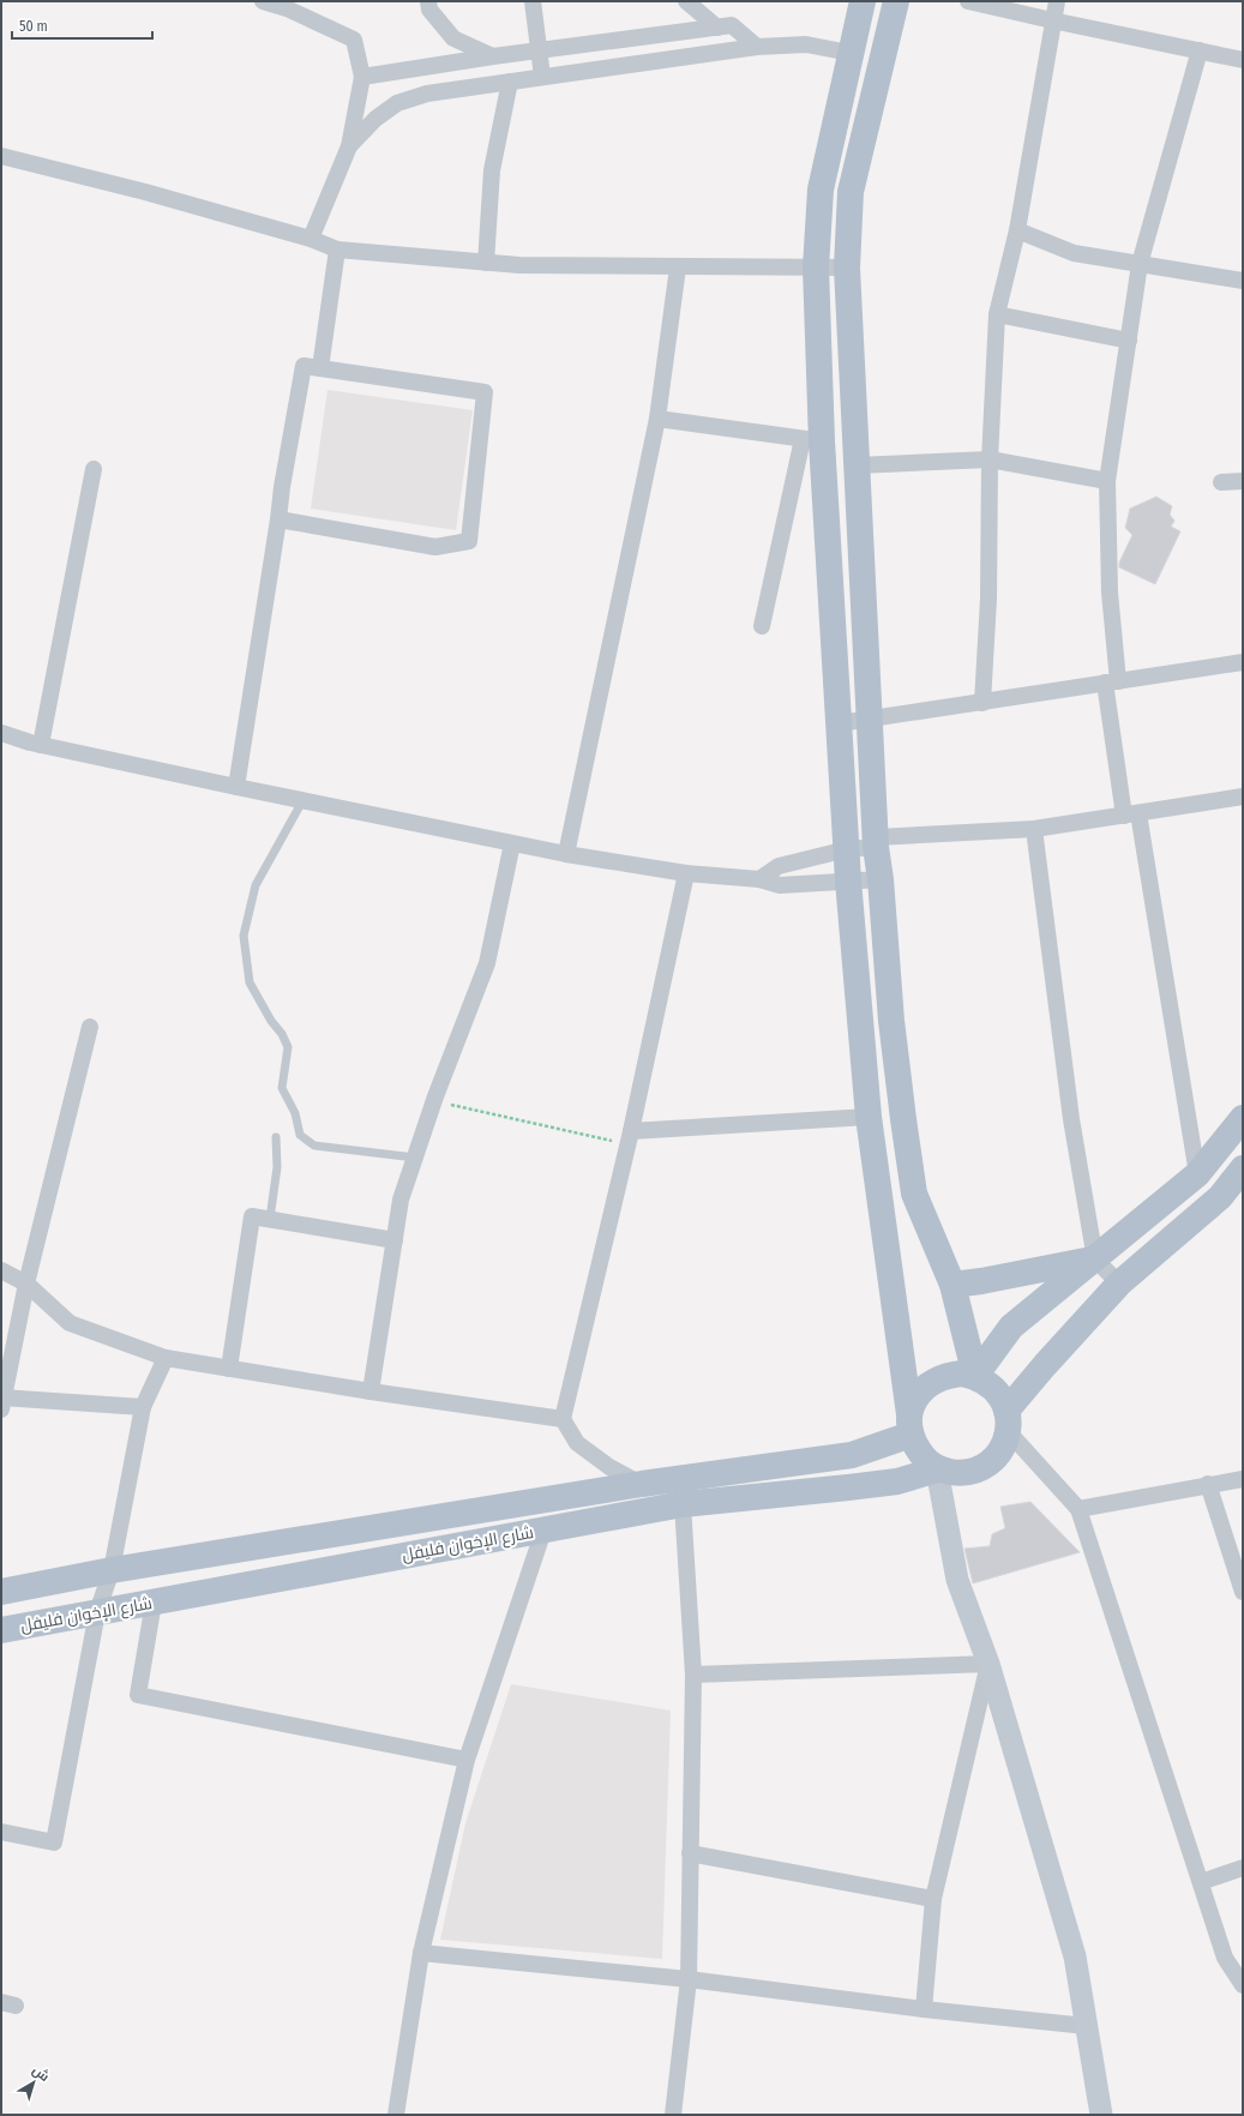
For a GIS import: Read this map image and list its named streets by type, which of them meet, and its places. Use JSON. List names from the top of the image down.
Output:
{
  "streets": {
    "main road": ["شارع الإخوان فليفل"]
  },
  "scale_bar": "50 m",
  "north": "top right"
}
